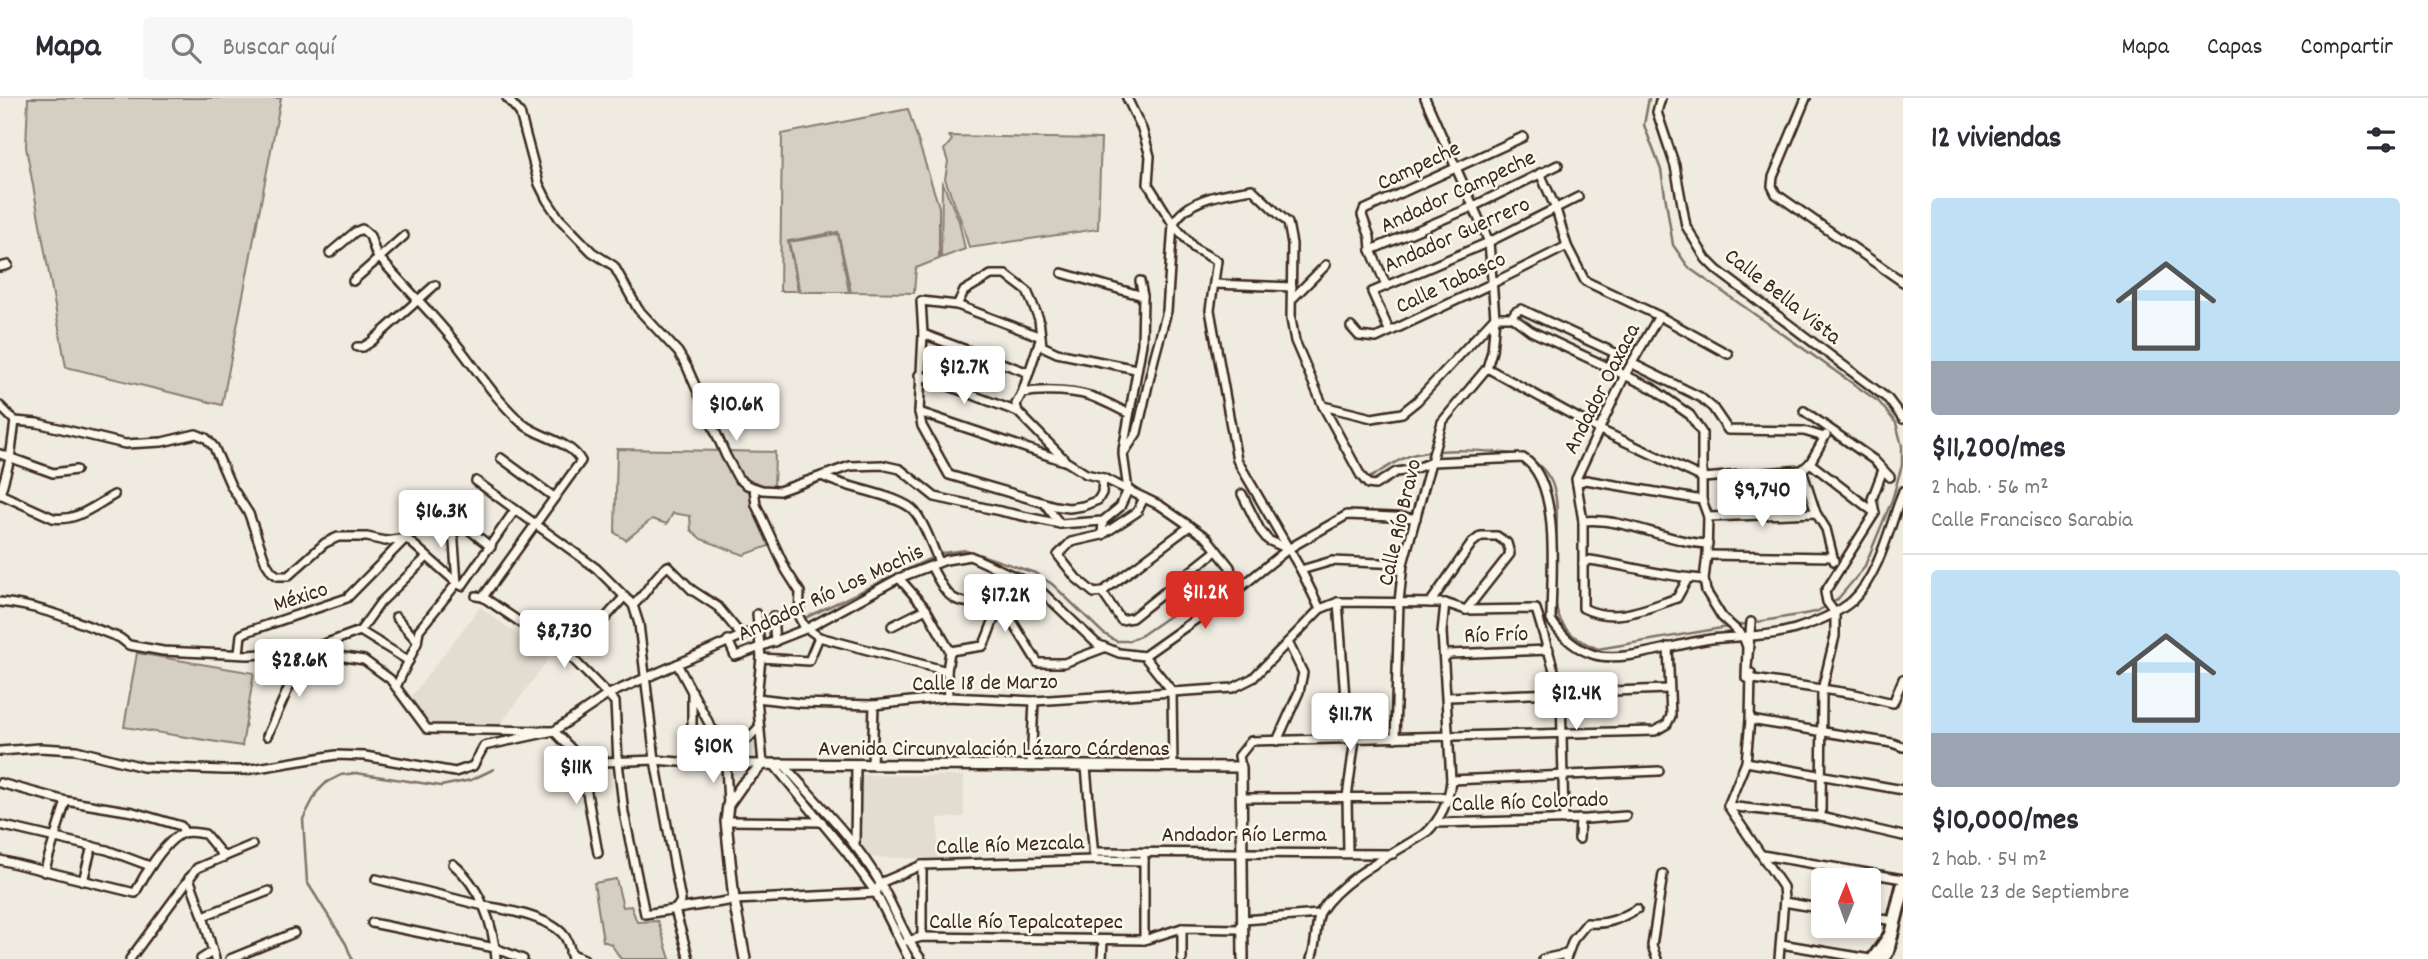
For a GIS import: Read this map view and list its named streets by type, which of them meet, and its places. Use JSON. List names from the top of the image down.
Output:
{
  "streets": {
    "street": [
      "Campeche",
      "Andador Campeche",
      "Andador Guerrero",
      "Calle Tabasco",
      "Calle Bella Vista",
      "Andador Oaxaca",
      "Calle Río Bravo",
      "Andador Río Los Mochis",
      "México",
      "Río Frío",
      "Calle 18 de Marzo",
      "Avenida Circunvalación Lázaro Cárdenas",
      "Calle Río Colorado",
      "Andador Río Lerma",
      "Calle Río Mezcala",
      "Calle Río Tepalcatepec"
    ]
  },
  "crossings": [
    ["Campeche", "Andador Campeche"],
    ["Campeche", "Andador Guerrero"],
    ["Andador Guerrero", "Calle Tabasco"],
    ["Andador Oaxaca", "Calle Río Bravo"],
    ["Andador Río Lerma", "Calle Río Mezcala"]
  ],
  "north": "top",
  "page": {
    "header": "Mapa",
    "search": "Buscar aquí",
    "nav": ["Mapa", "Capas", "Compartir"],
    "heading": "12 viviendas",
    "list": [
      {
        "name": "$11,200/mes",
        "note": "2 hab. · 56 m² · Calle Francisco Sarabia"
      },
      {
        "name": "$10,000/mes",
        "note": "2 hab. · 54 m² · Calle 23 de Septiembre"
      }
    ],
    "price": [
      "$12.7K",
      "$10.6K",
      "$9,740",
      "$16.3K",
      "$11.2K",
      "$17.2K",
      "$8,730",
      "$28.6K",
      "$12.4K",
      "$11.7K",
      "$10K",
      "$11K"
    ]
  }
}
